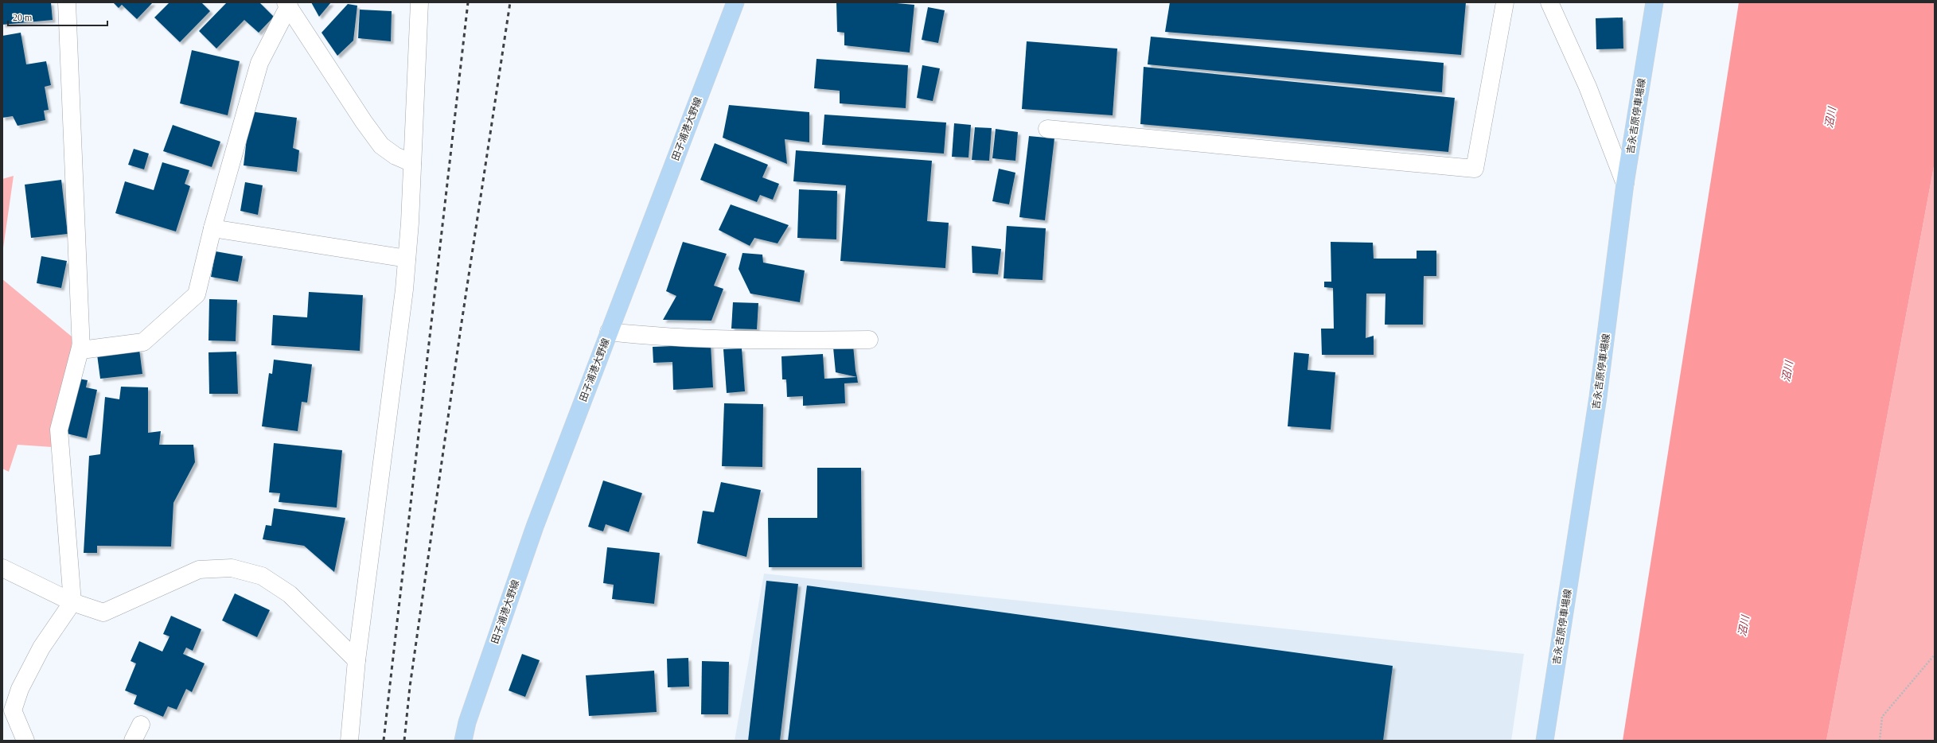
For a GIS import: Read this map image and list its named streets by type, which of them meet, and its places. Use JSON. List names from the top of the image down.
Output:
{
  "streets": {
    "main road": ["吉永吉原停車場線", "田子浦港大野線"]
  },
  "water": ["沼川"],
  "scale_bar": "20 m"
}
